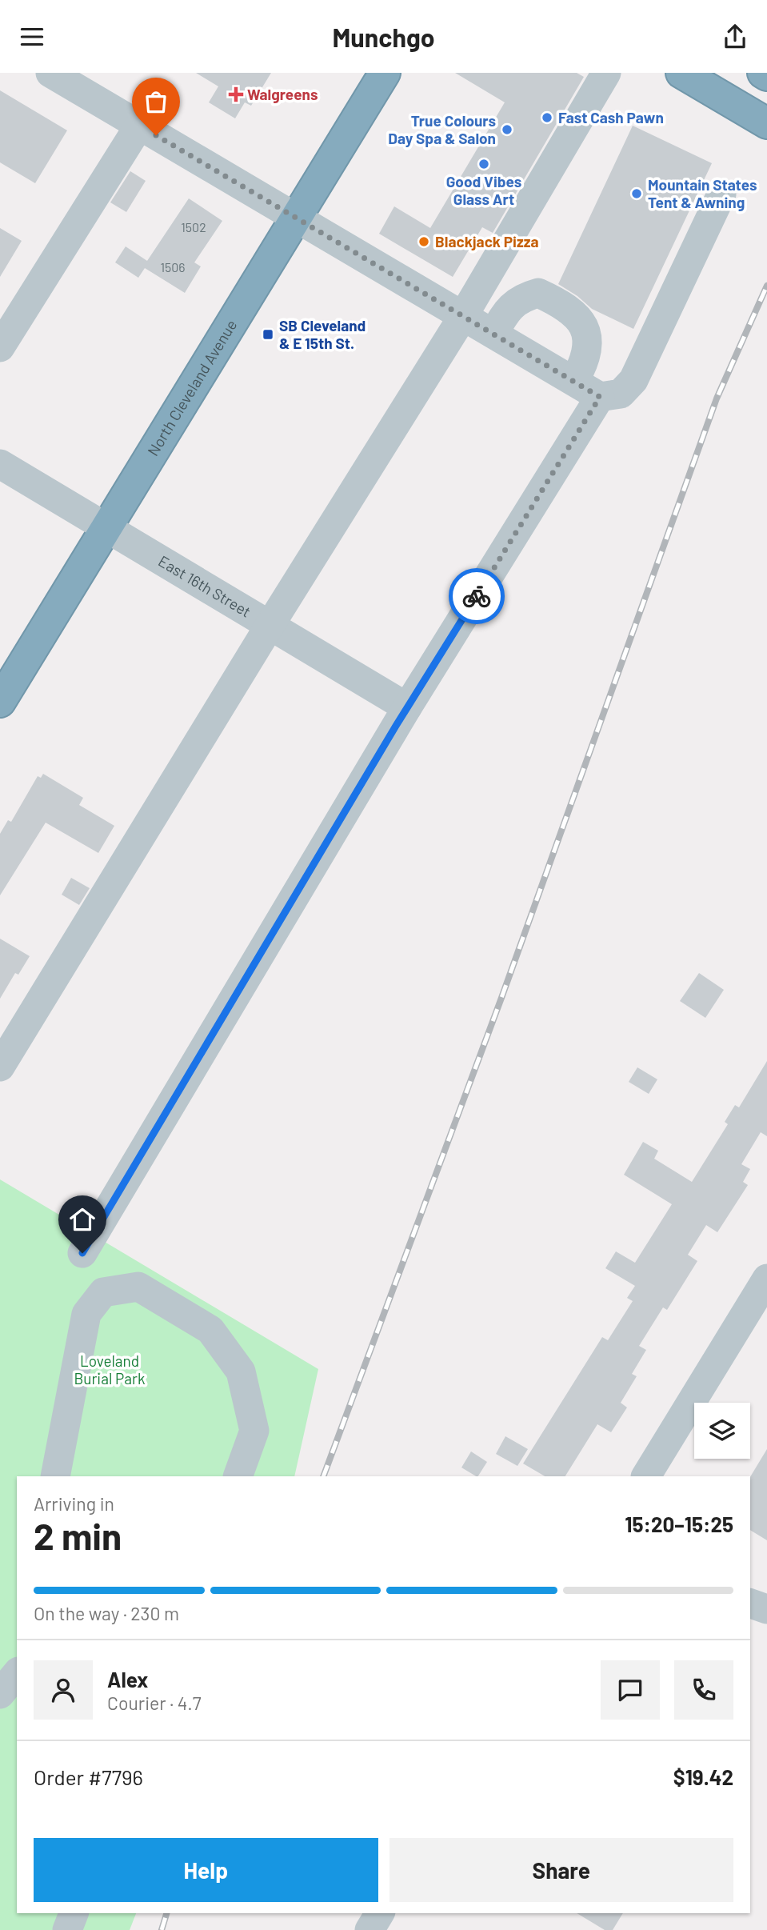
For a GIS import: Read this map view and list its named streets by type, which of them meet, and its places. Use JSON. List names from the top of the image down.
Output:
{
  "streets": {
    "highway": ["North Cleveland Avenue"],
    "street": ["East 16th Street"]
  },
  "crossings": [
    ["North Cleveland Avenue", "East 16th Street"]
  ],
  "parks": ["Loveland Burial Park"],
  "places": {
    "health": ["Walgreens"],
    "other": [
      "Fast Cash Pawn",
      "True Colours Day Spa & Salon",
      "Good Vibes Glass Art",
      "Mountain States Tent & Awning",
      "Blackjack Pizza"
    ],
    "transit": ["SB Cleveland & E 15th St."]
  },
  "house_numbers": ["1502", "1506"],
  "page": {
    "header": "Munchgo",
    "heading": ["2 min", "Arriving in", "15:20–15:25"],
    "panel": [
      "Alex",
      "Courier · 4.7",
      "Order #7796",
      "$19.42"
    ],
    "bar": "On the way · 230 m",
    "buttons": ["Help", "Share"]
  }
}
